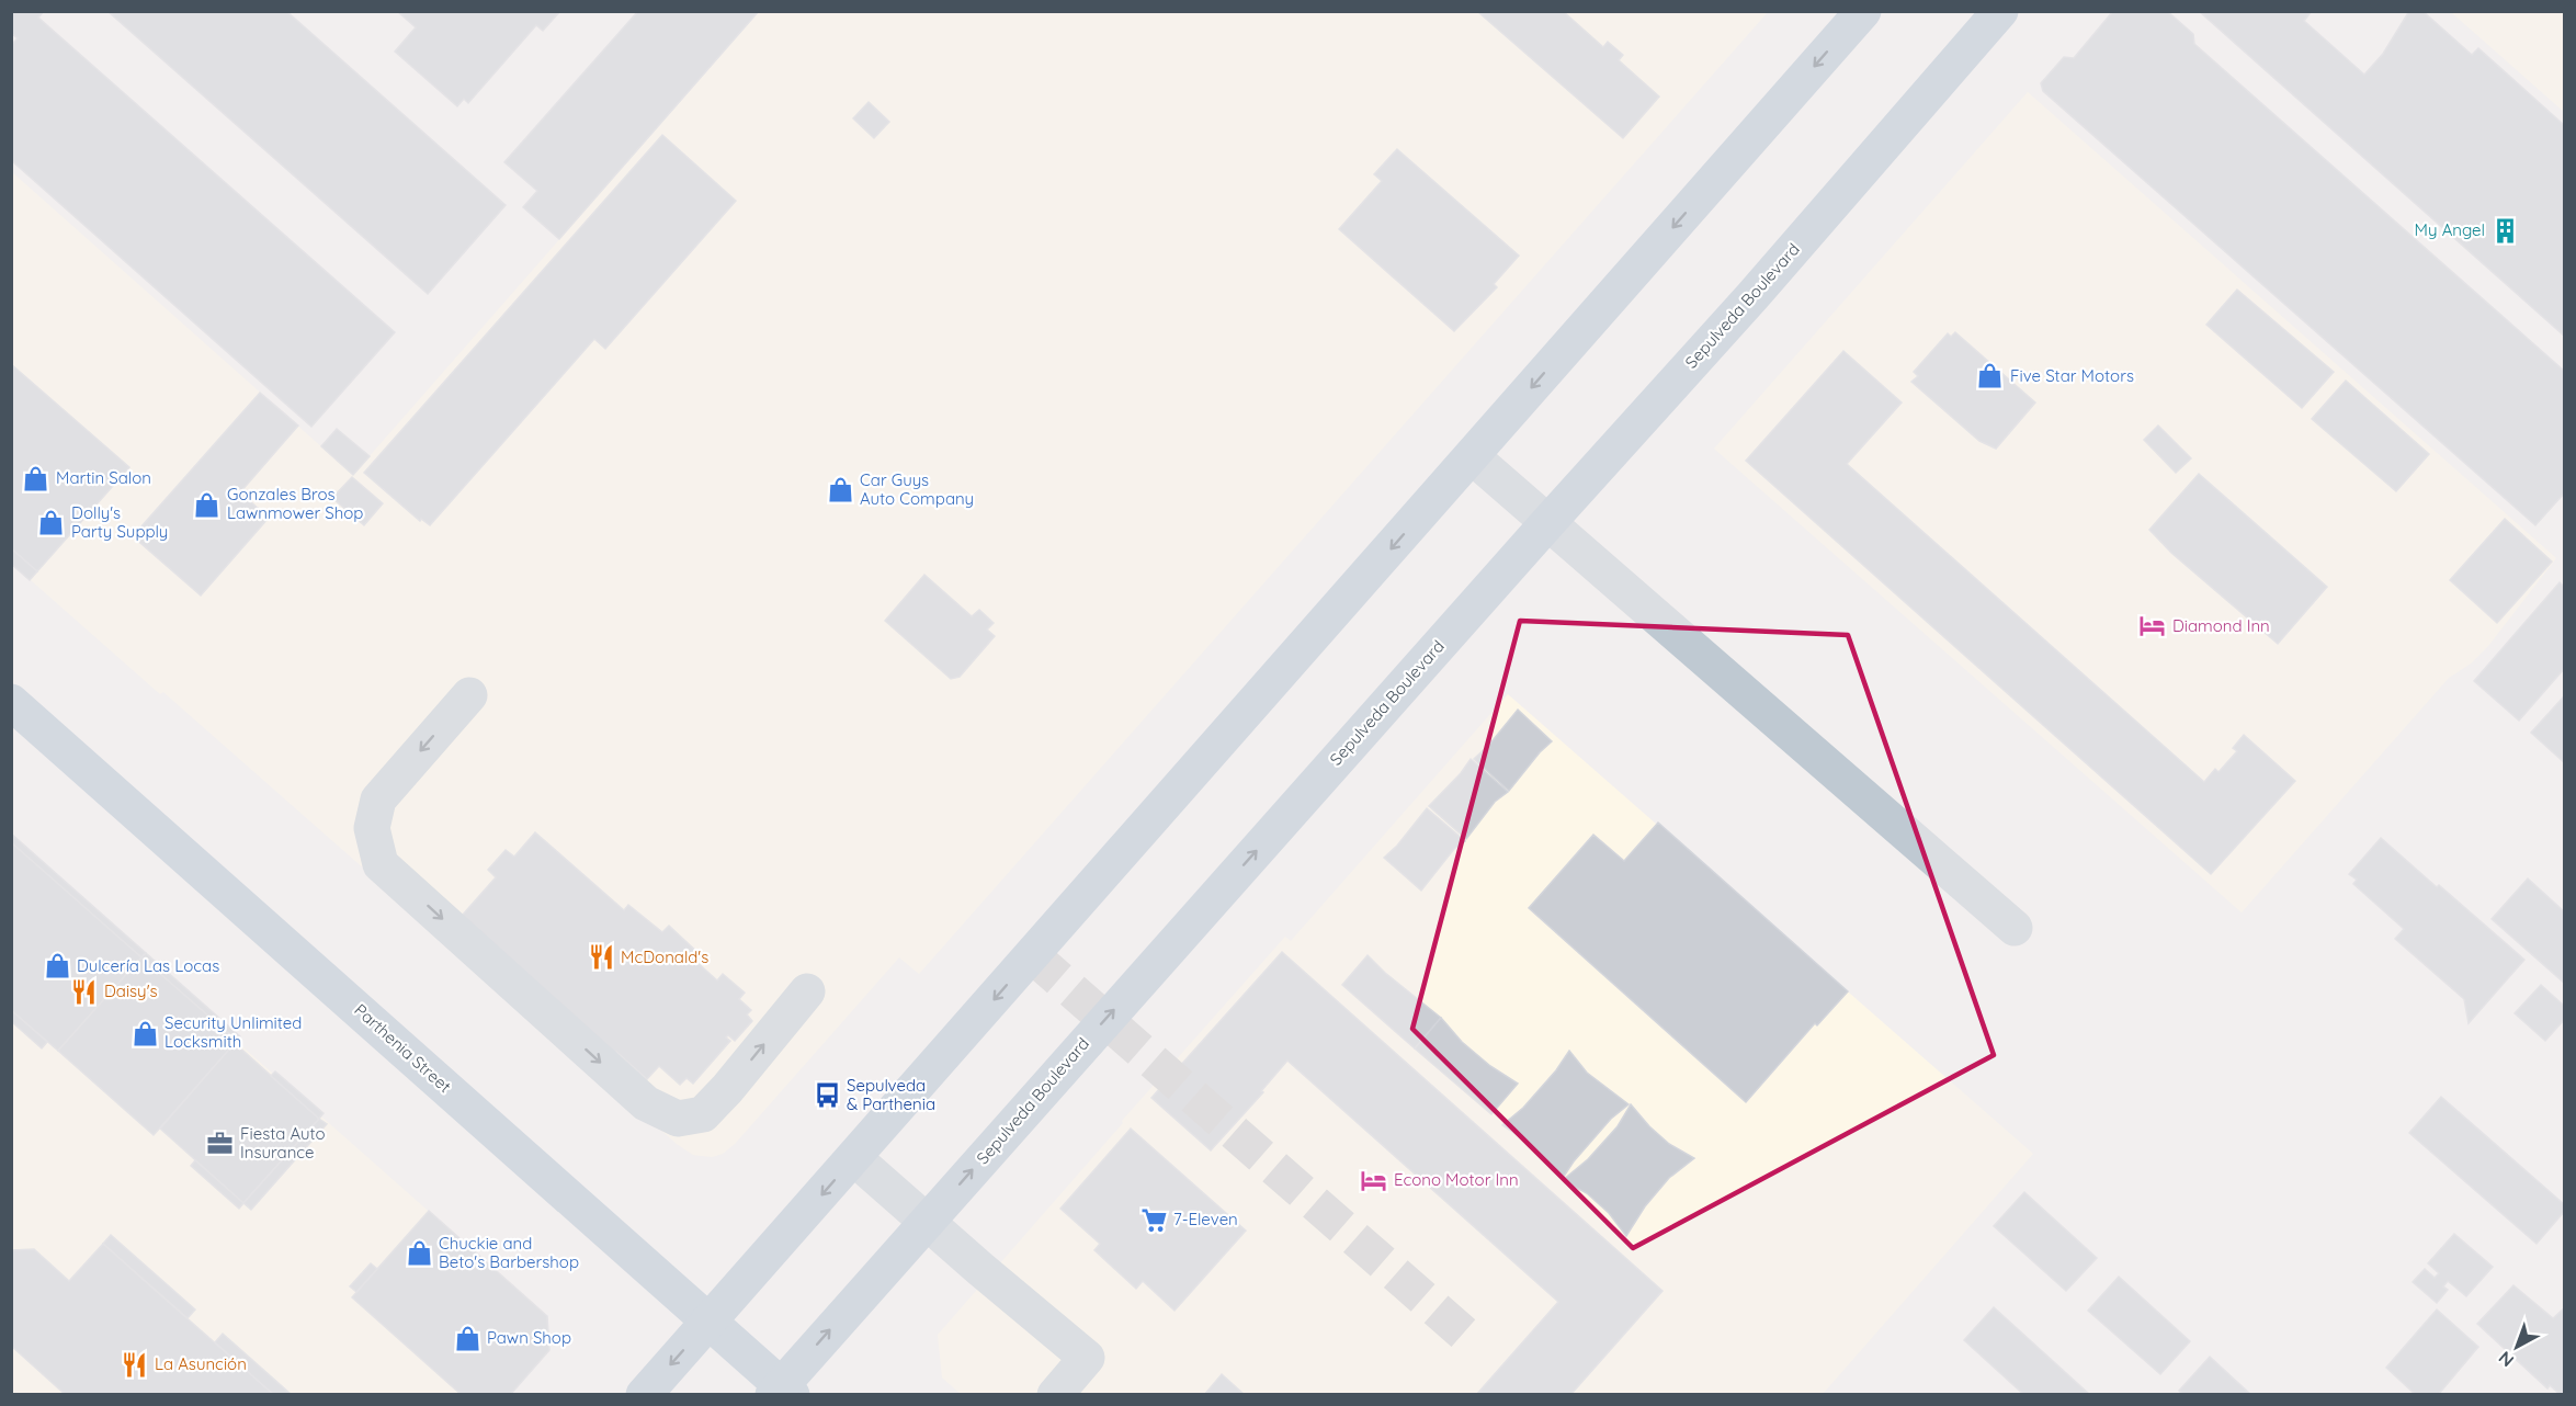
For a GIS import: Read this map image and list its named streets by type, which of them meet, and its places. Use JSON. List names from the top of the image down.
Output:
{
  "streets": {
    "main road": ["Sepulveda Boulevard", "Parthenia Street"]
  },
  "crossings": [
    ["Sepulveda Boulevard", "Parthenia Street"]
  ],
  "places": {
    "building": ["My Angel"],
    "shop": [
      "Five Star Motors",
      "Martin Salon",
      "Car Guys Auto Company",
      "Gonzales Bros Lawnmower Shop",
      "Dolly's Party Supply",
      "Dulcería Las Locas",
      "Security Unlimited Locksmith",
      "Chuckie and Beto's Barbershop",
      "Pawn Shop"
    ],
    "hotel": ["Diamond Inn", "Econo Motor Inn"],
    "restaurant": ["McDonald's", "Daisy's", "La Asunción"],
    "bus stop": ["Sepulveda & Parthenia"],
    "office": ["Fiesta Auto Insurance"],
    "supermarket": ["7-Eleven"]
  },
  "north": "bottom left"
}
